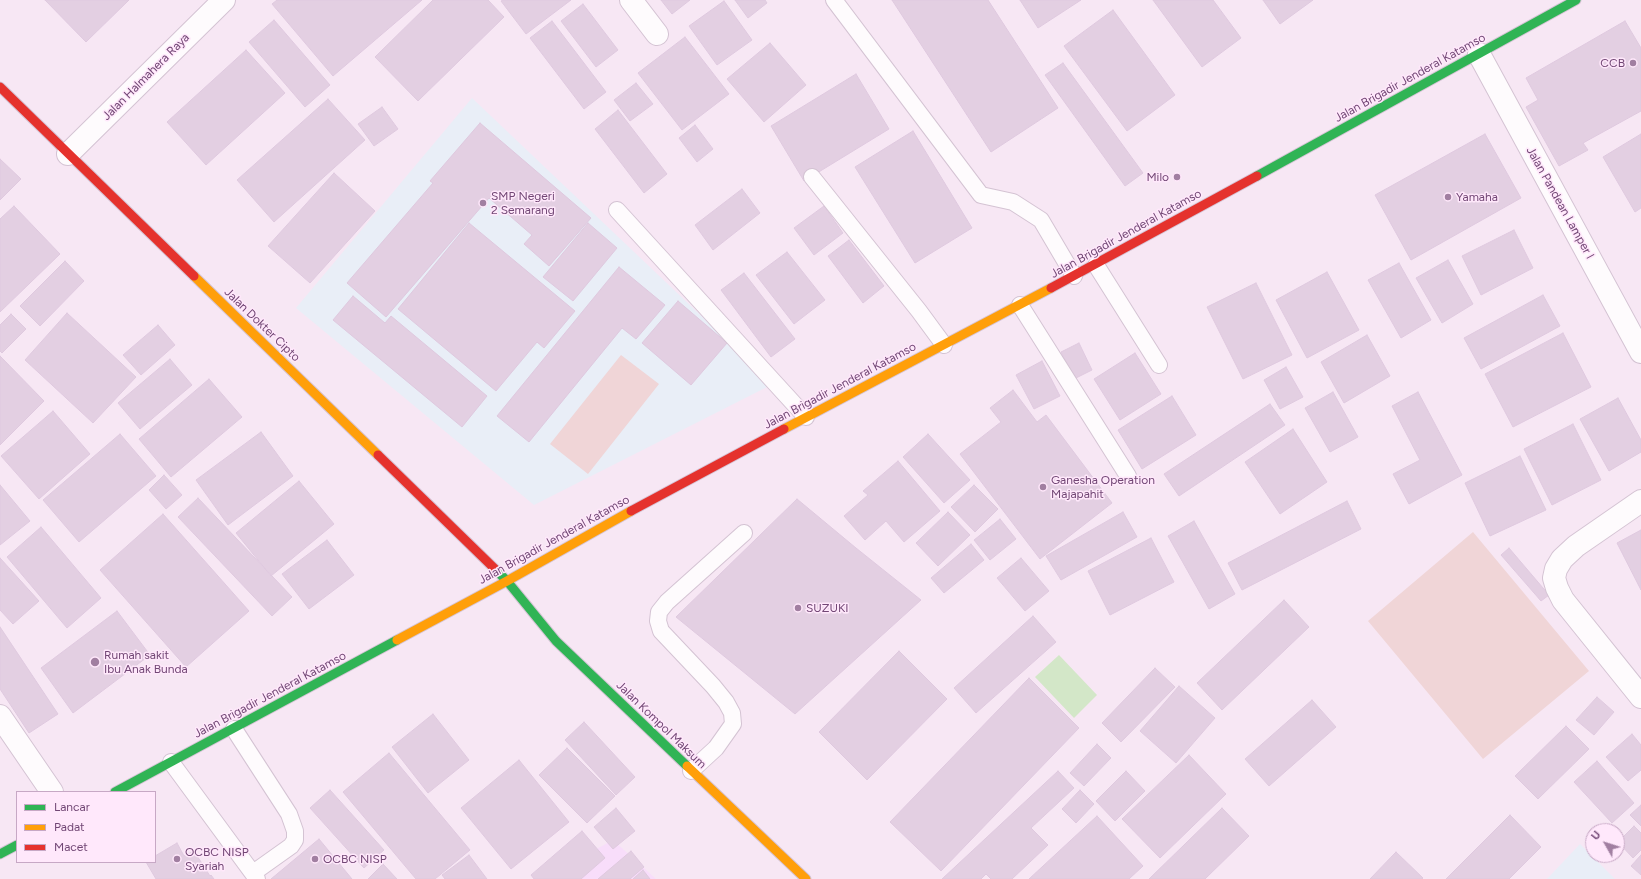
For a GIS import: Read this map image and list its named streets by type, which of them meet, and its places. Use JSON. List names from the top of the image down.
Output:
{
  "streets": {
    "main road": ["Jalan Brigadir Jenderal Katamso", "Jalan Dokter Cipto", "Jalan Kompol Maksum"],
    "street": ["Jalan Halmahera Raya", "Jalan Pandean Lamper I"]
  },
  "crossings": [
    ["Jalan Halmahera Raya", "Jalan Dokter Cipto"],
    ["Jalan Brigadir Jenderal Katamso", "Jalan Pandean Lamper I"],
    ["Jalan Brigadir Jenderal Katamso", "Jalan Dokter Cipto"],
    ["Jalan Brigadir Jenderal Katamso", "Jalan Kompol Maksum"],
    ["Jalan Dokter Cipto", "Jalan Kompol Maksum"]
  ],
  "places": [
    "CCB",
    "Milo",
    "Yamaha",
    "SMP Negeri 2 Semarang",
    "Ganesha Operation Majapahit",
    "SUZUKI",
    "Rumah sakit Ibu Anak Bunda",
    "OCBC NISP Syariah",
    "OCBC NISP"
  ],
  "legend": ["Lancar", "Padat", "Macet"],
  "north": "top left"
}
